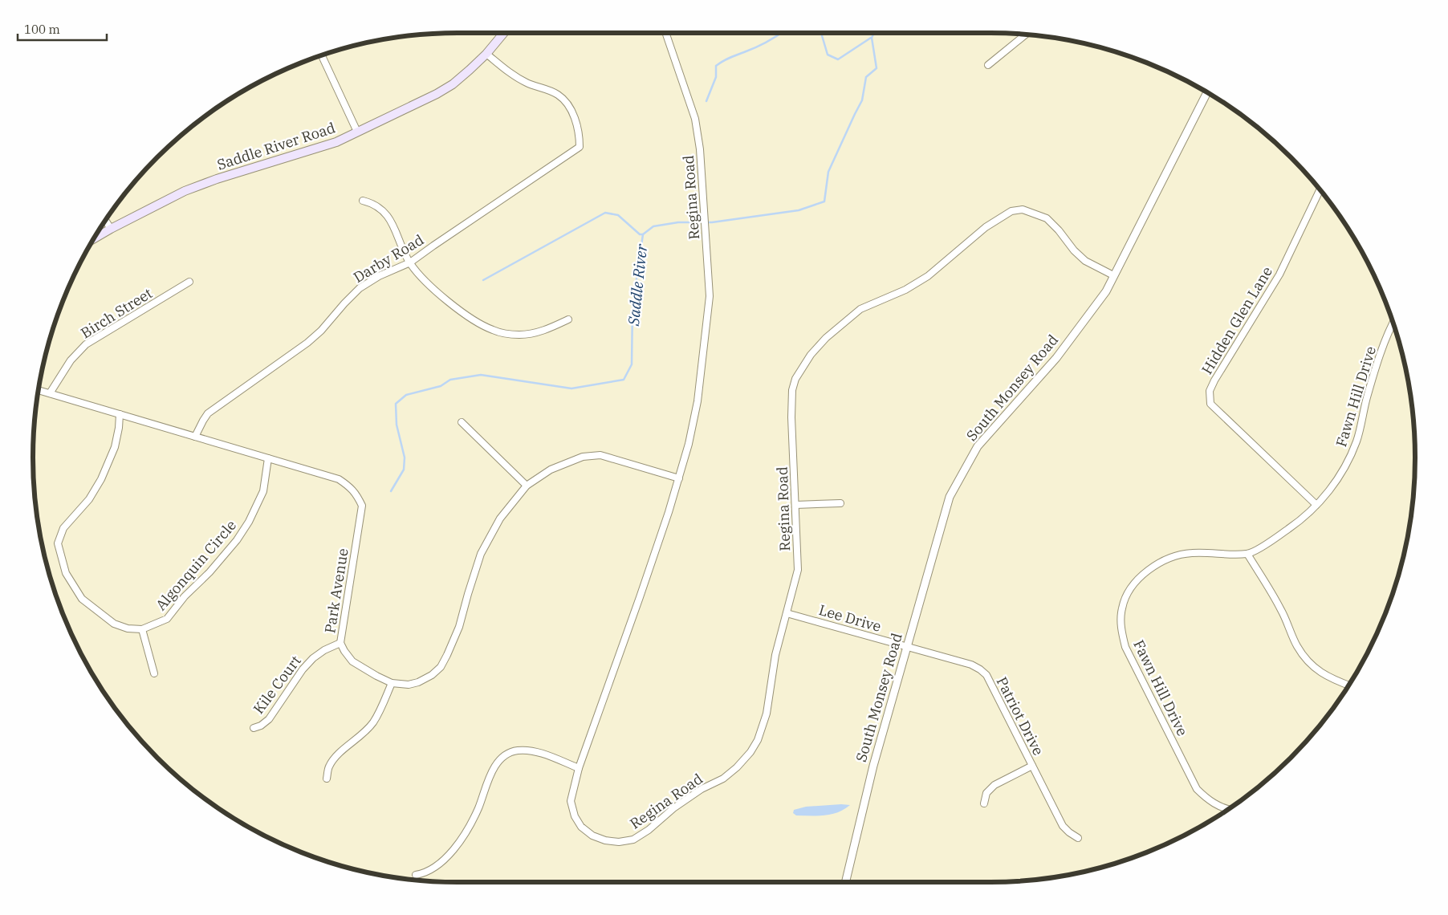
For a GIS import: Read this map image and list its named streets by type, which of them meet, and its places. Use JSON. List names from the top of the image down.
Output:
{
  "streets": {
    "main road": ["Saddle River Road"],
    "street": [
      "Regina Road",
      "Darby Road",
      "Birch Street",
      "Hidden Glen Lane",
      "South Monsey Road",
      "Fawn Hill Drive",
      "Algonquin Circle",
      "Park Avenue",
      "Lee Drive",
      "Kile Court",
      "Patriot Drive"
    ]
  },
  "crossings": [
    ["Saddle River Road", "Darby Road"],
    ["Regina Road", "South Monsey Road"],
    ["Regina Road", "Park Avenue"],
    ["Regina Road", "Lee Drive"],
    ["Darby Road", "Park Avenue"],
    ["Birch Street", "Park Avenue"],
    ["Hidden Glen Lane", "Fawn Hill Drive"],
    ["South Monsey Road", "Lee Drive"],
    ["South Monsey Road", "Patriot Drive"],
    ["Algonquin Circle", "Park Avenue"],
    ["Park Avenue", "Kile Court"],
    ["Lee Drive", "Patriot Drive"]
  ],
  "water": ["Saddle River"],
  "scale_bar": "100 m"
}
